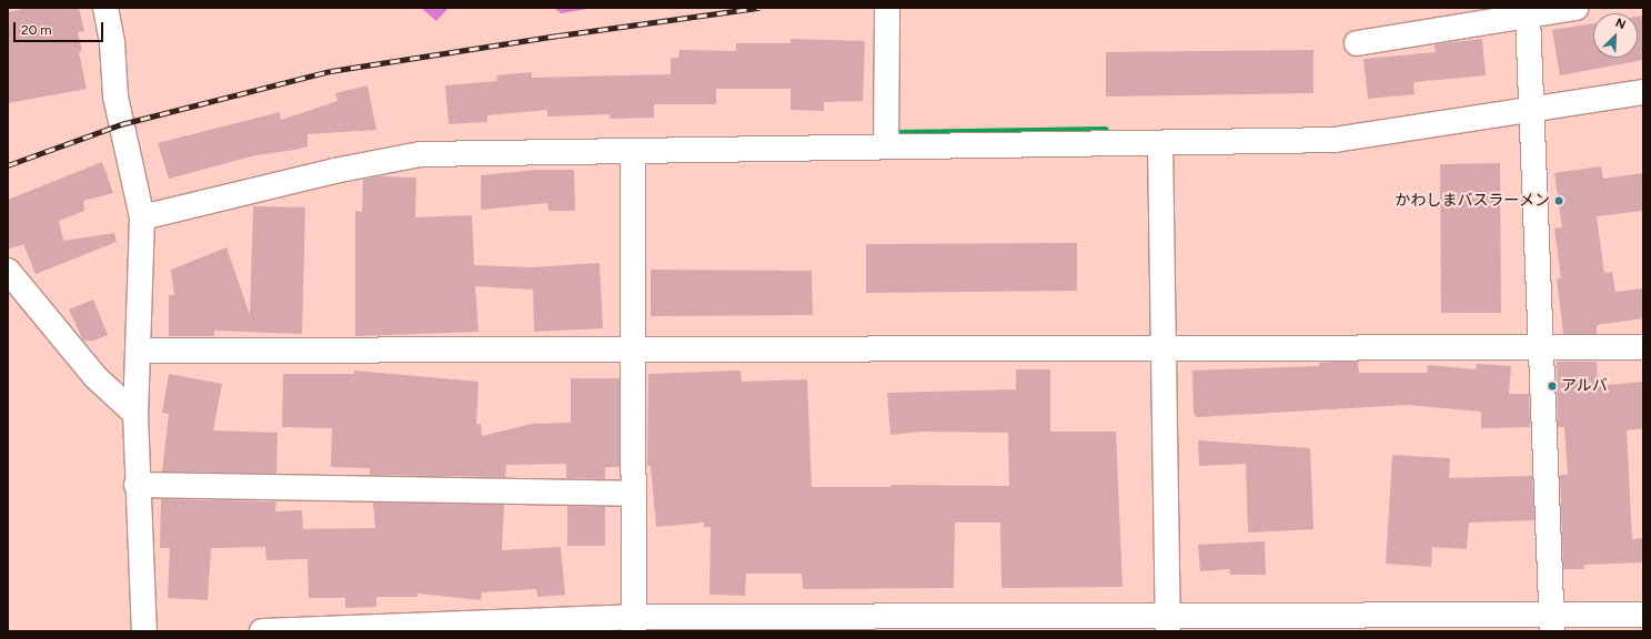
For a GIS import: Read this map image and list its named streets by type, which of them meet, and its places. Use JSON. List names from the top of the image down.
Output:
{
  "places": ["かわしまバスラーメン", "アルバ"],
  "scale_bar": "20 m",
  "north": "top right"
}
